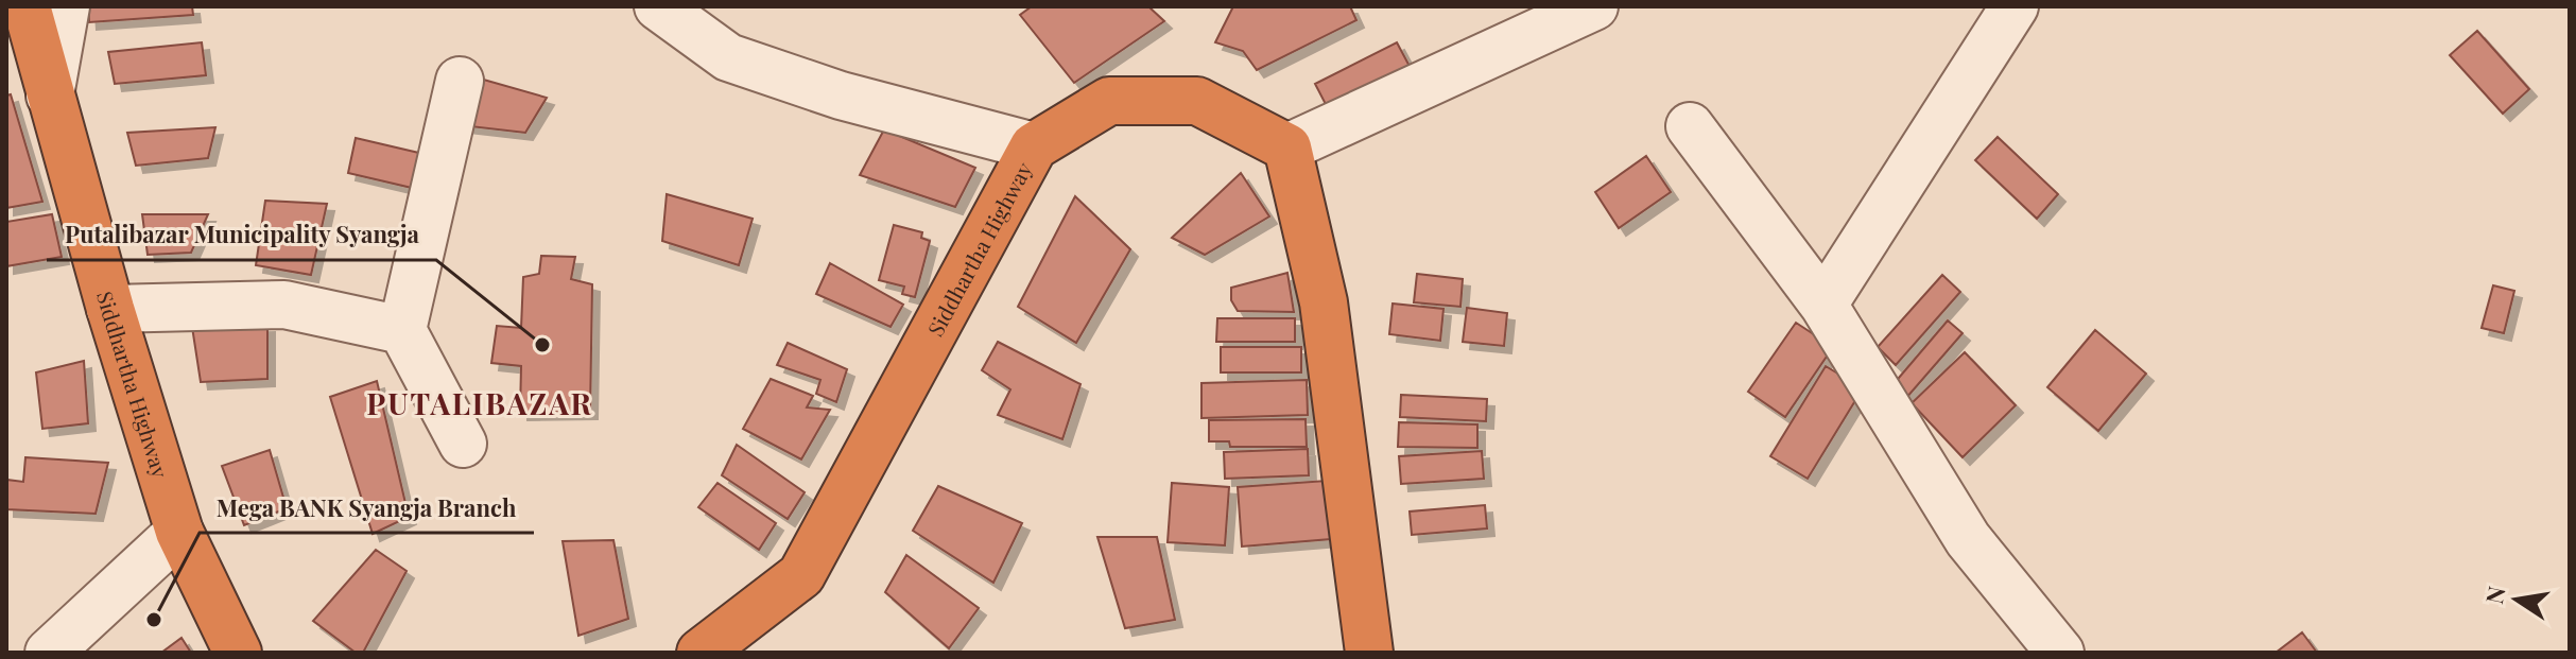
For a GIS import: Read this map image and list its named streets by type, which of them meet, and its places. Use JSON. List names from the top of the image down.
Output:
{
  "streets": {
    "highway": ["Siddhartha Highway"]
  },
  "districts": ["PUTALIBAZAR"],
  "places": ["Putalibazar Municipality Syangja", "Mega BANK Syangja Branch"],
  "north": "left"
}
